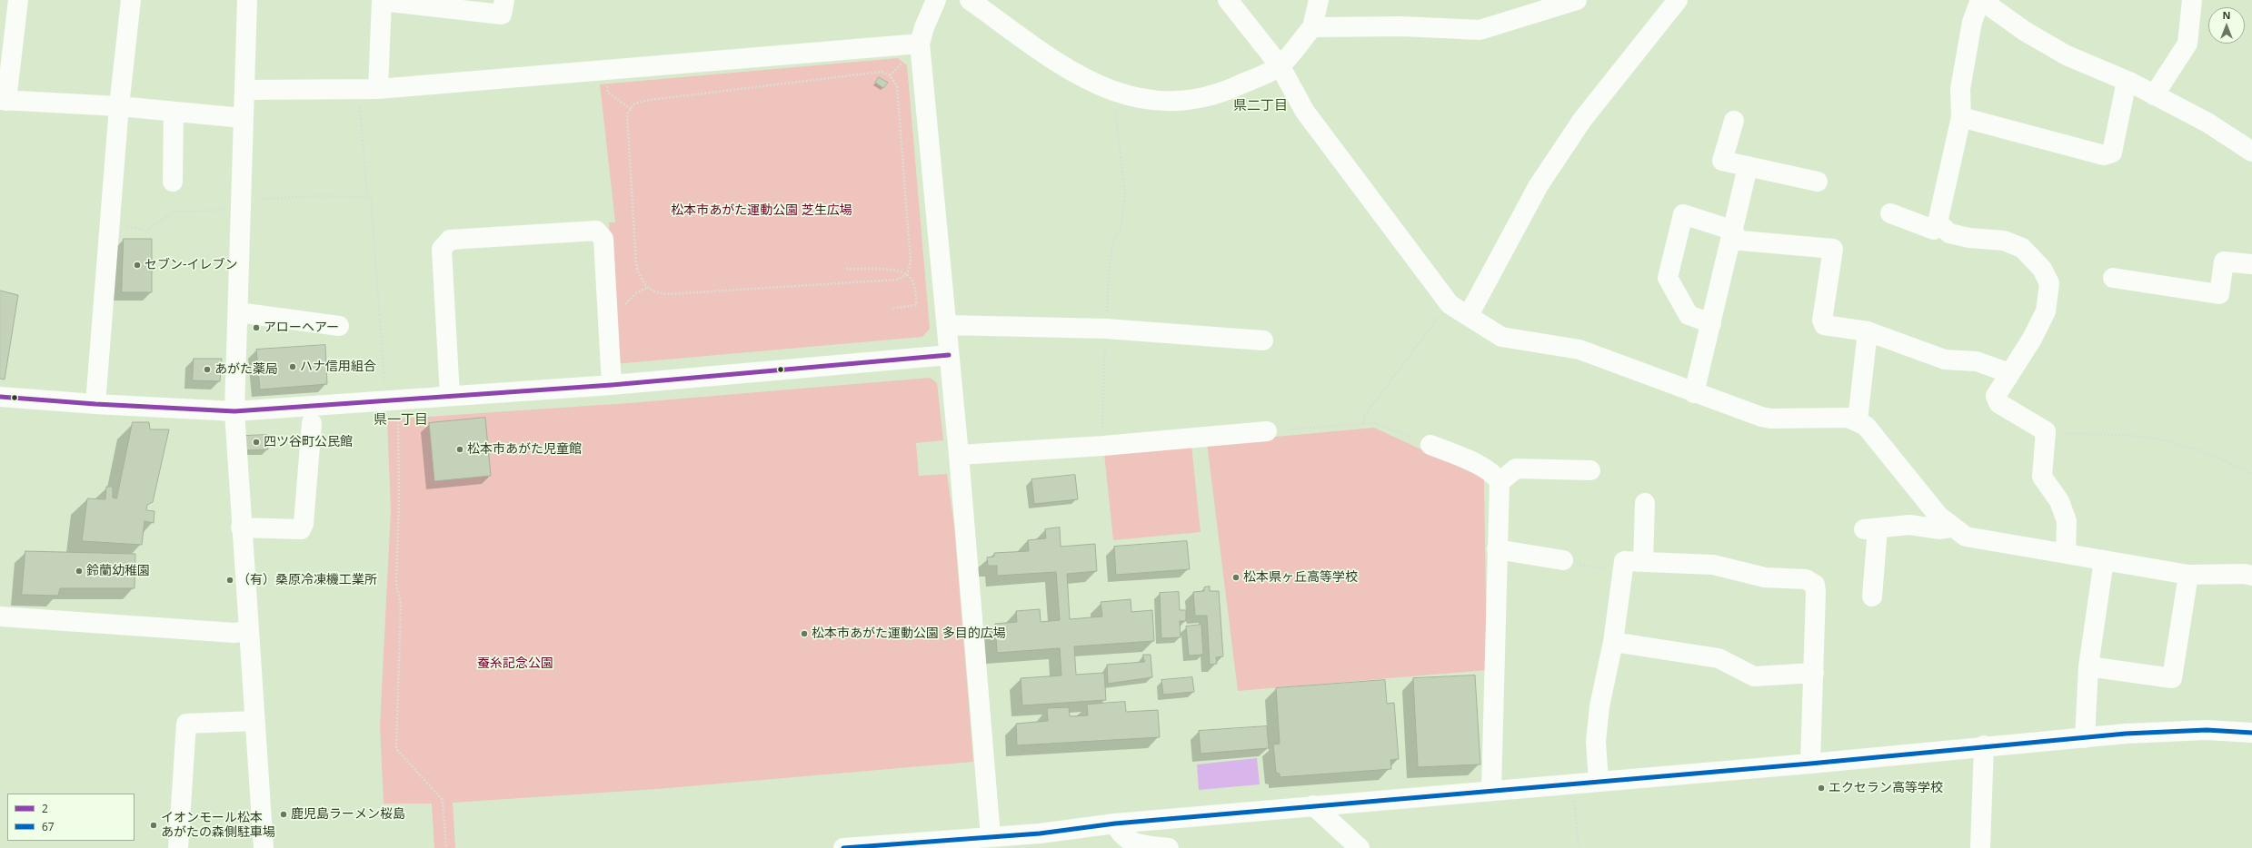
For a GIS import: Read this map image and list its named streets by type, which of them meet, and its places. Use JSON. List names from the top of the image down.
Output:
{
  "districts": ["県二丁目", "県一丁目"],
  "parks": ["松本市あがた運動公園 芝生広場", "蚕糸記念公園"],
  "places": [
    "セブン-イレブン",
    "アローヘアー",
    "ハナ信用組合",
    "あがた薬局",
    "四ツ谷町公民館",
    "松本市あがた児童館",
    "鈴蘭幼稚園",
    "松本県ヶ丘高等学校",
    "（有）桑原冷凍機工業所",
    "松本市あがた運動公園 多目的広場",
    "エクセラン高等学校",
    "鹿児島ラーメン桜島",
    "イオンモール松本 あがたの森側駐車場"
  ],
  "lines": ["transit line 2", "transit line 67"],
  "legend": ["2", "67"],
  "north": "top"
}
